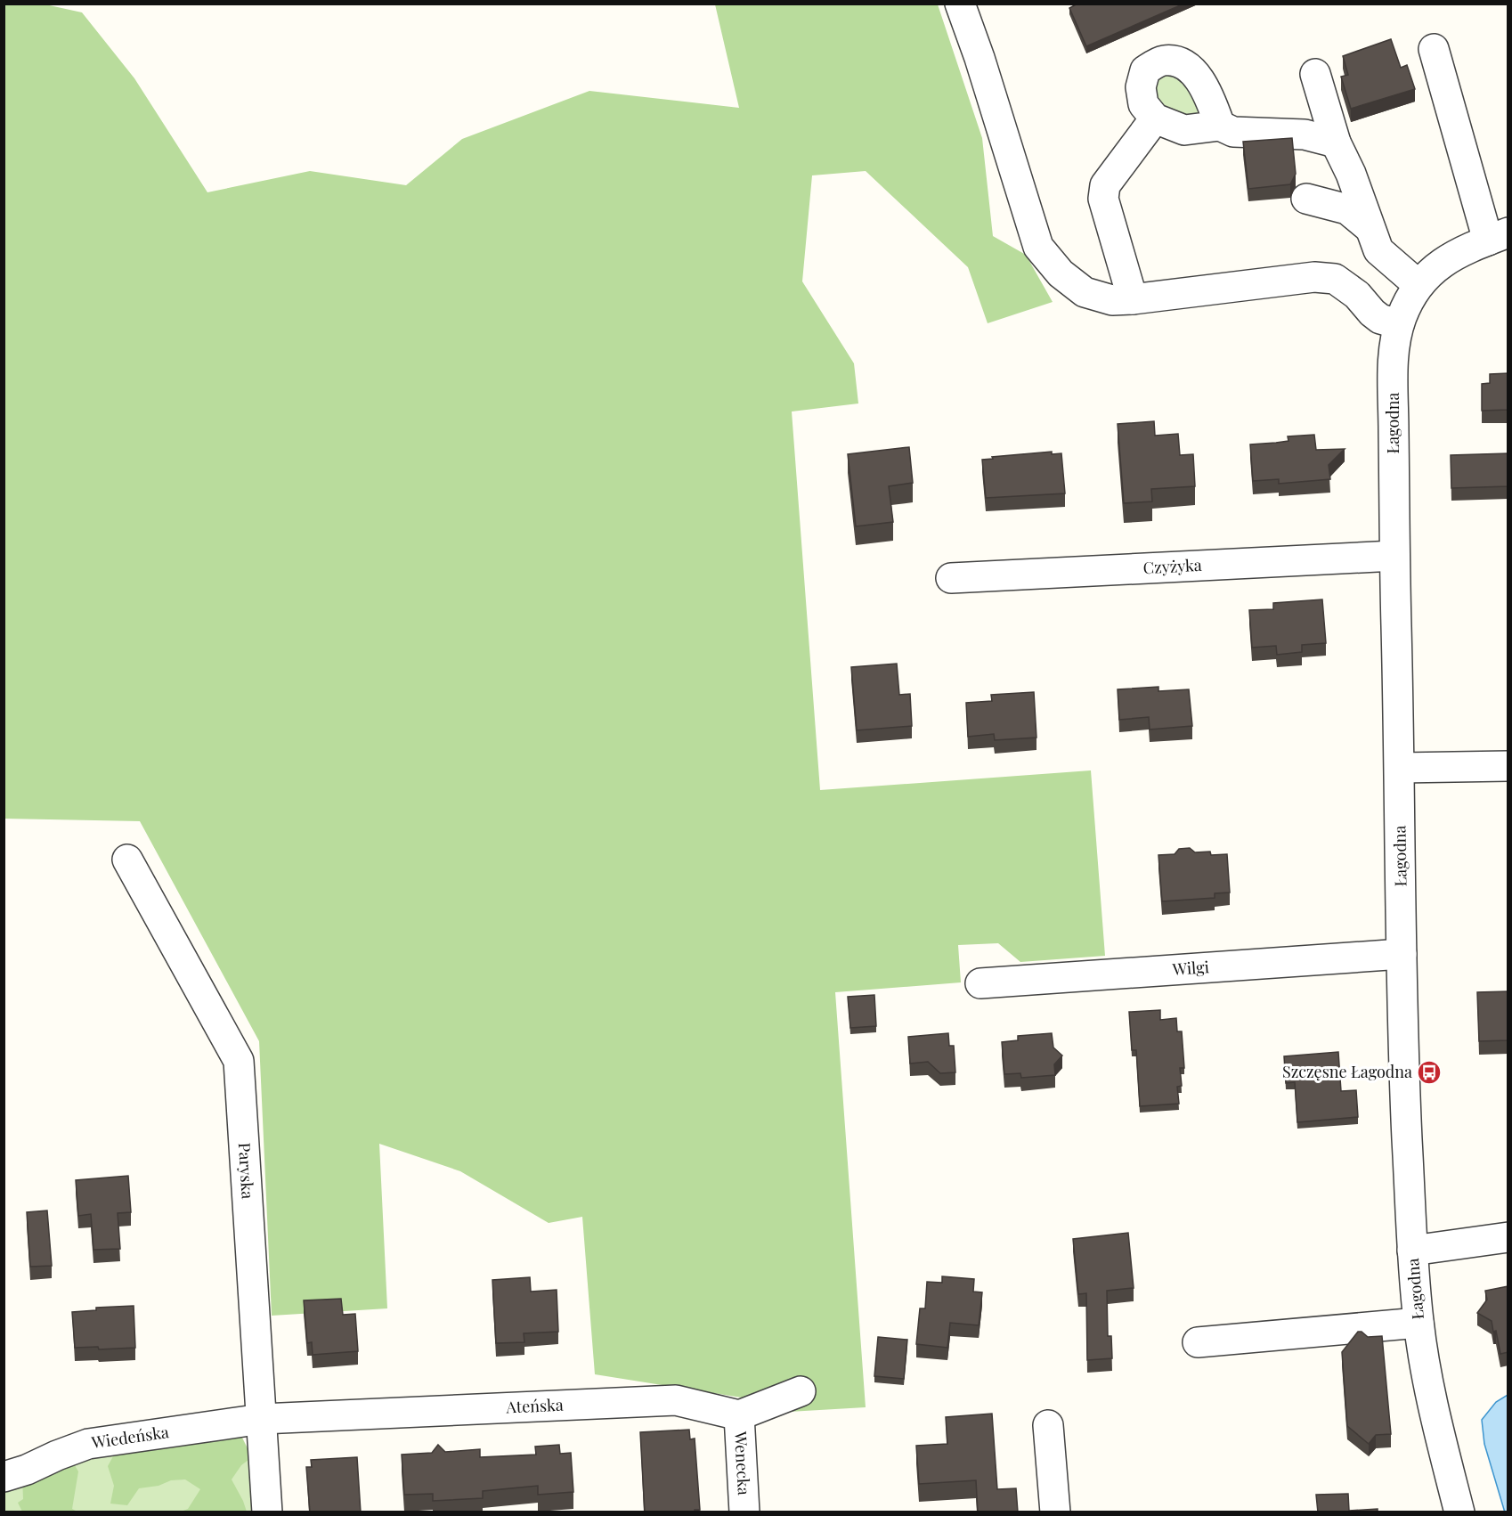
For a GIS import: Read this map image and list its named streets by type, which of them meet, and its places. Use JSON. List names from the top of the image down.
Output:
{
  "streets": {
    "street": [
      "Łagodna",
      "Czyżyka",
      "Wilgi",
      "Paryska",
      "Ateńska",
      "Wiedeńska",
      "Wenecka"
    ]
  },
  "crossings": [
    ["Łagodna", "Czyżyka"],
    ["Łagodna", "Wilgi"],
    ["Paryska", "Ateńska"],
    ["Paryska", "Wiedeńska"],
    ["Ateńska", "Wiedeńska"],
    ["Ateńska", "Wenecka"]
  ],
  "places": {
    "bus stop": ["Szczęsne Łagodna"]
  }
}
